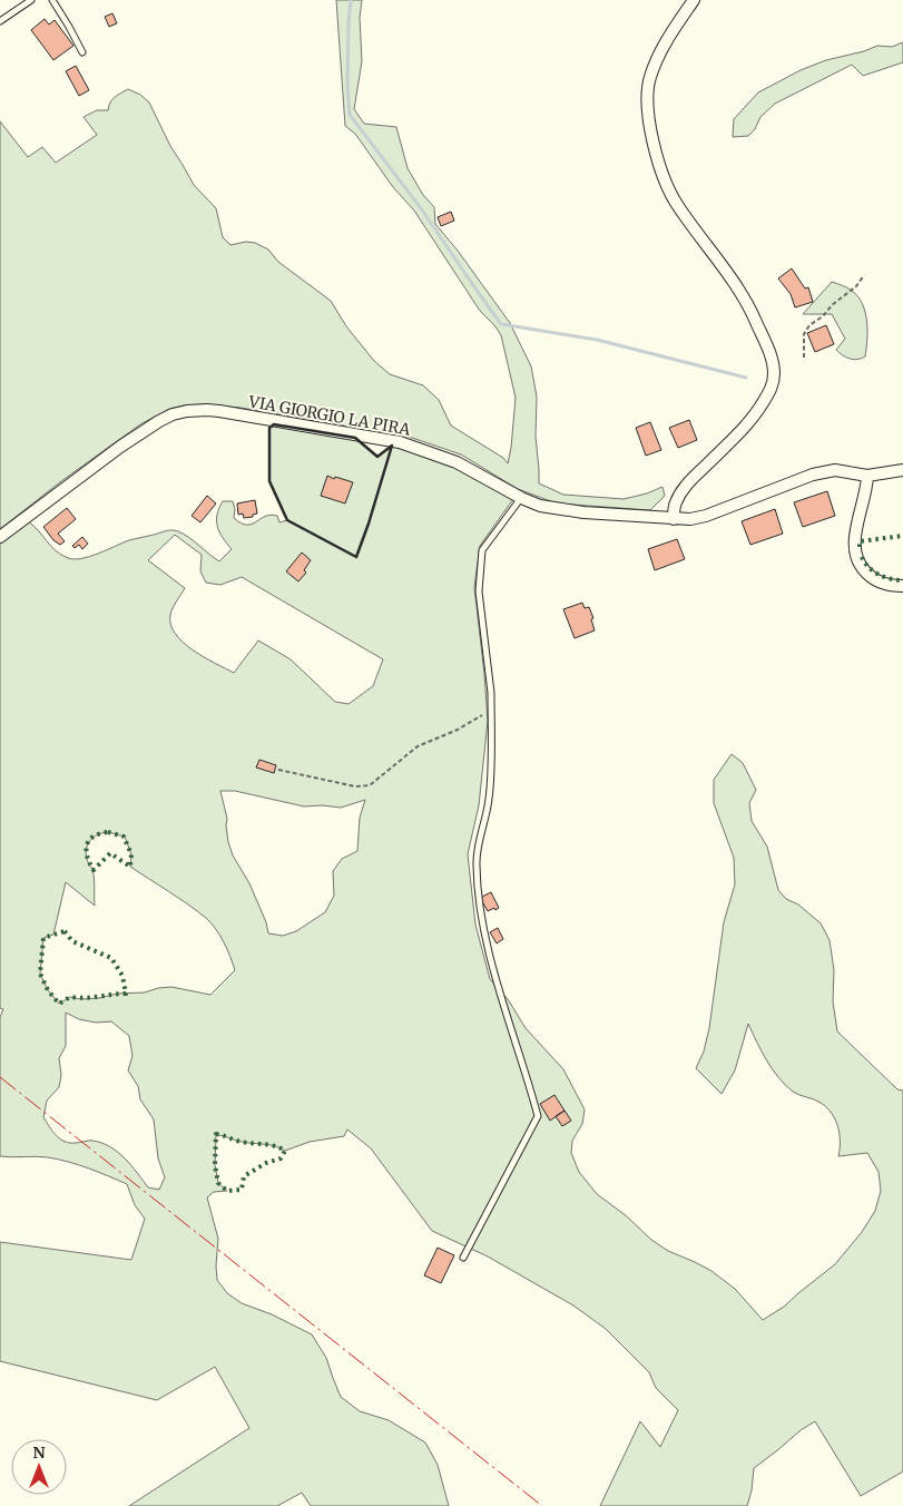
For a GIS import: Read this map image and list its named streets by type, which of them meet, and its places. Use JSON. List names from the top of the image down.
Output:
{
  "streets": {
    "street": ["VIA GIORGIO LA PIRA"]
  },
  "north": "top"
}
